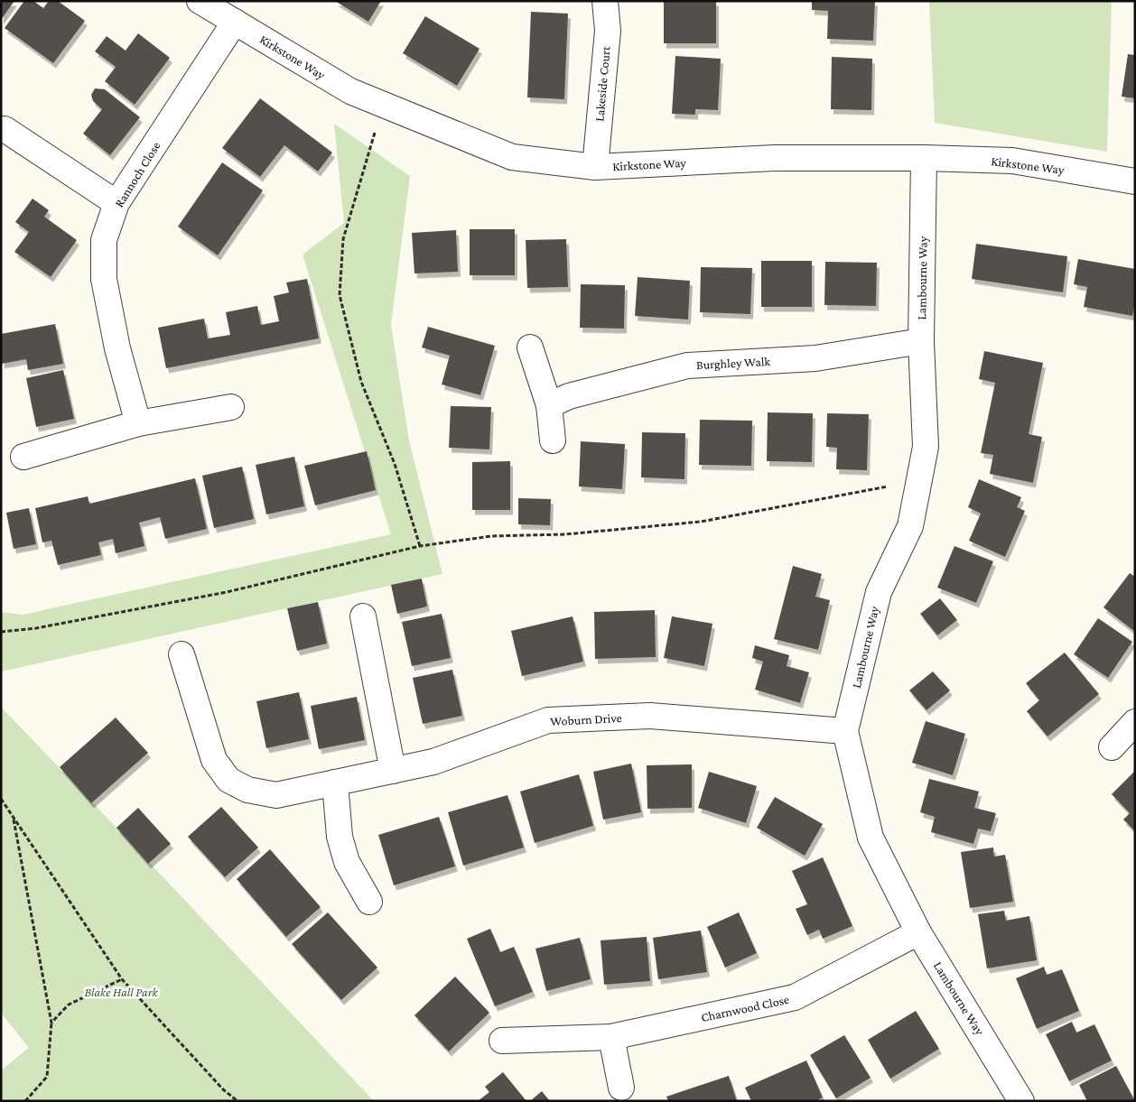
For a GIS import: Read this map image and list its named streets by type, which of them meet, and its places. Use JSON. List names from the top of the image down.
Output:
{
  "streets": {
    "street": [
      "Kirkstone Way",
      "Lakeside Court",
      "Rannoch Close",
      "Lambourne Way",
      "Burghley Walk",
      "Woburn Drive",
      "Charnwood Close"
    ]
  },
  "crossings": [
    ["Kirkstone Way", "Lakeside Court"],
    ["Kirkstone Way", "Rannoch Close"],
    ["Kirkstone Way", "Lambourne Way"],
    ["Lambourne Way", "Burghley Walk"],
    ["Lambourne Way", "Woburn Drive"],
    ["Lambourne Way", "Charnwood Close"]
  ],
  "parks": ["Blake Hall Park"]
}
